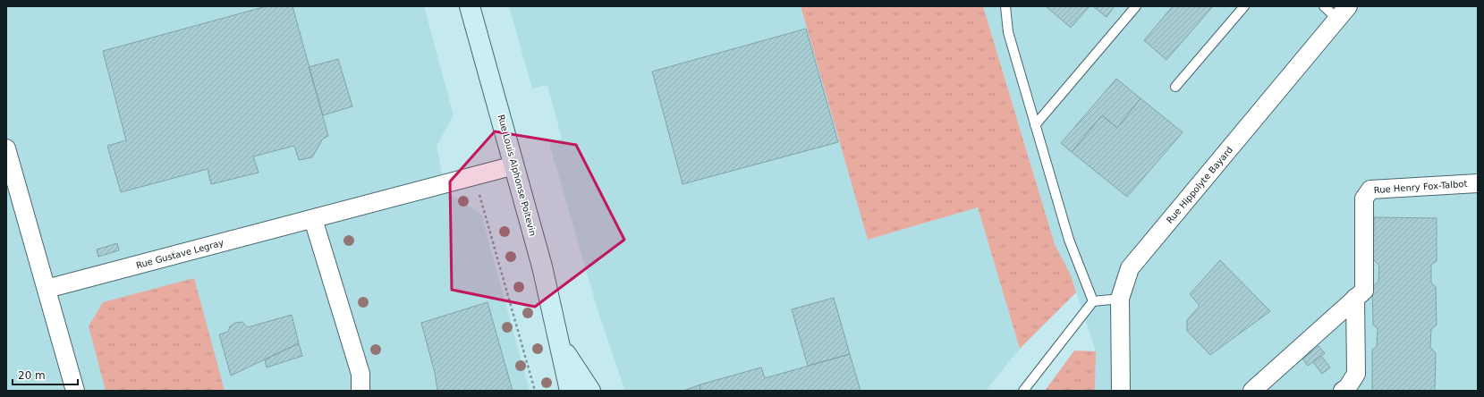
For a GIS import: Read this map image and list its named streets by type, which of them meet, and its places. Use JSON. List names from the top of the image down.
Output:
{
  "streets": {
    "street": [
      "Rue Louis Alphonse Poitevin",
      "Rue Hippolyte Bayard",
      "Rue Henry Fox-Talbot",
      "Rue Gustave Legray"
    ]
  },
  "crossings": [
    ["Rue Louis Alphonse Poitevin", "Rue Gustave Legray"]
  ],
  "scale_bar": "20 m"
}
